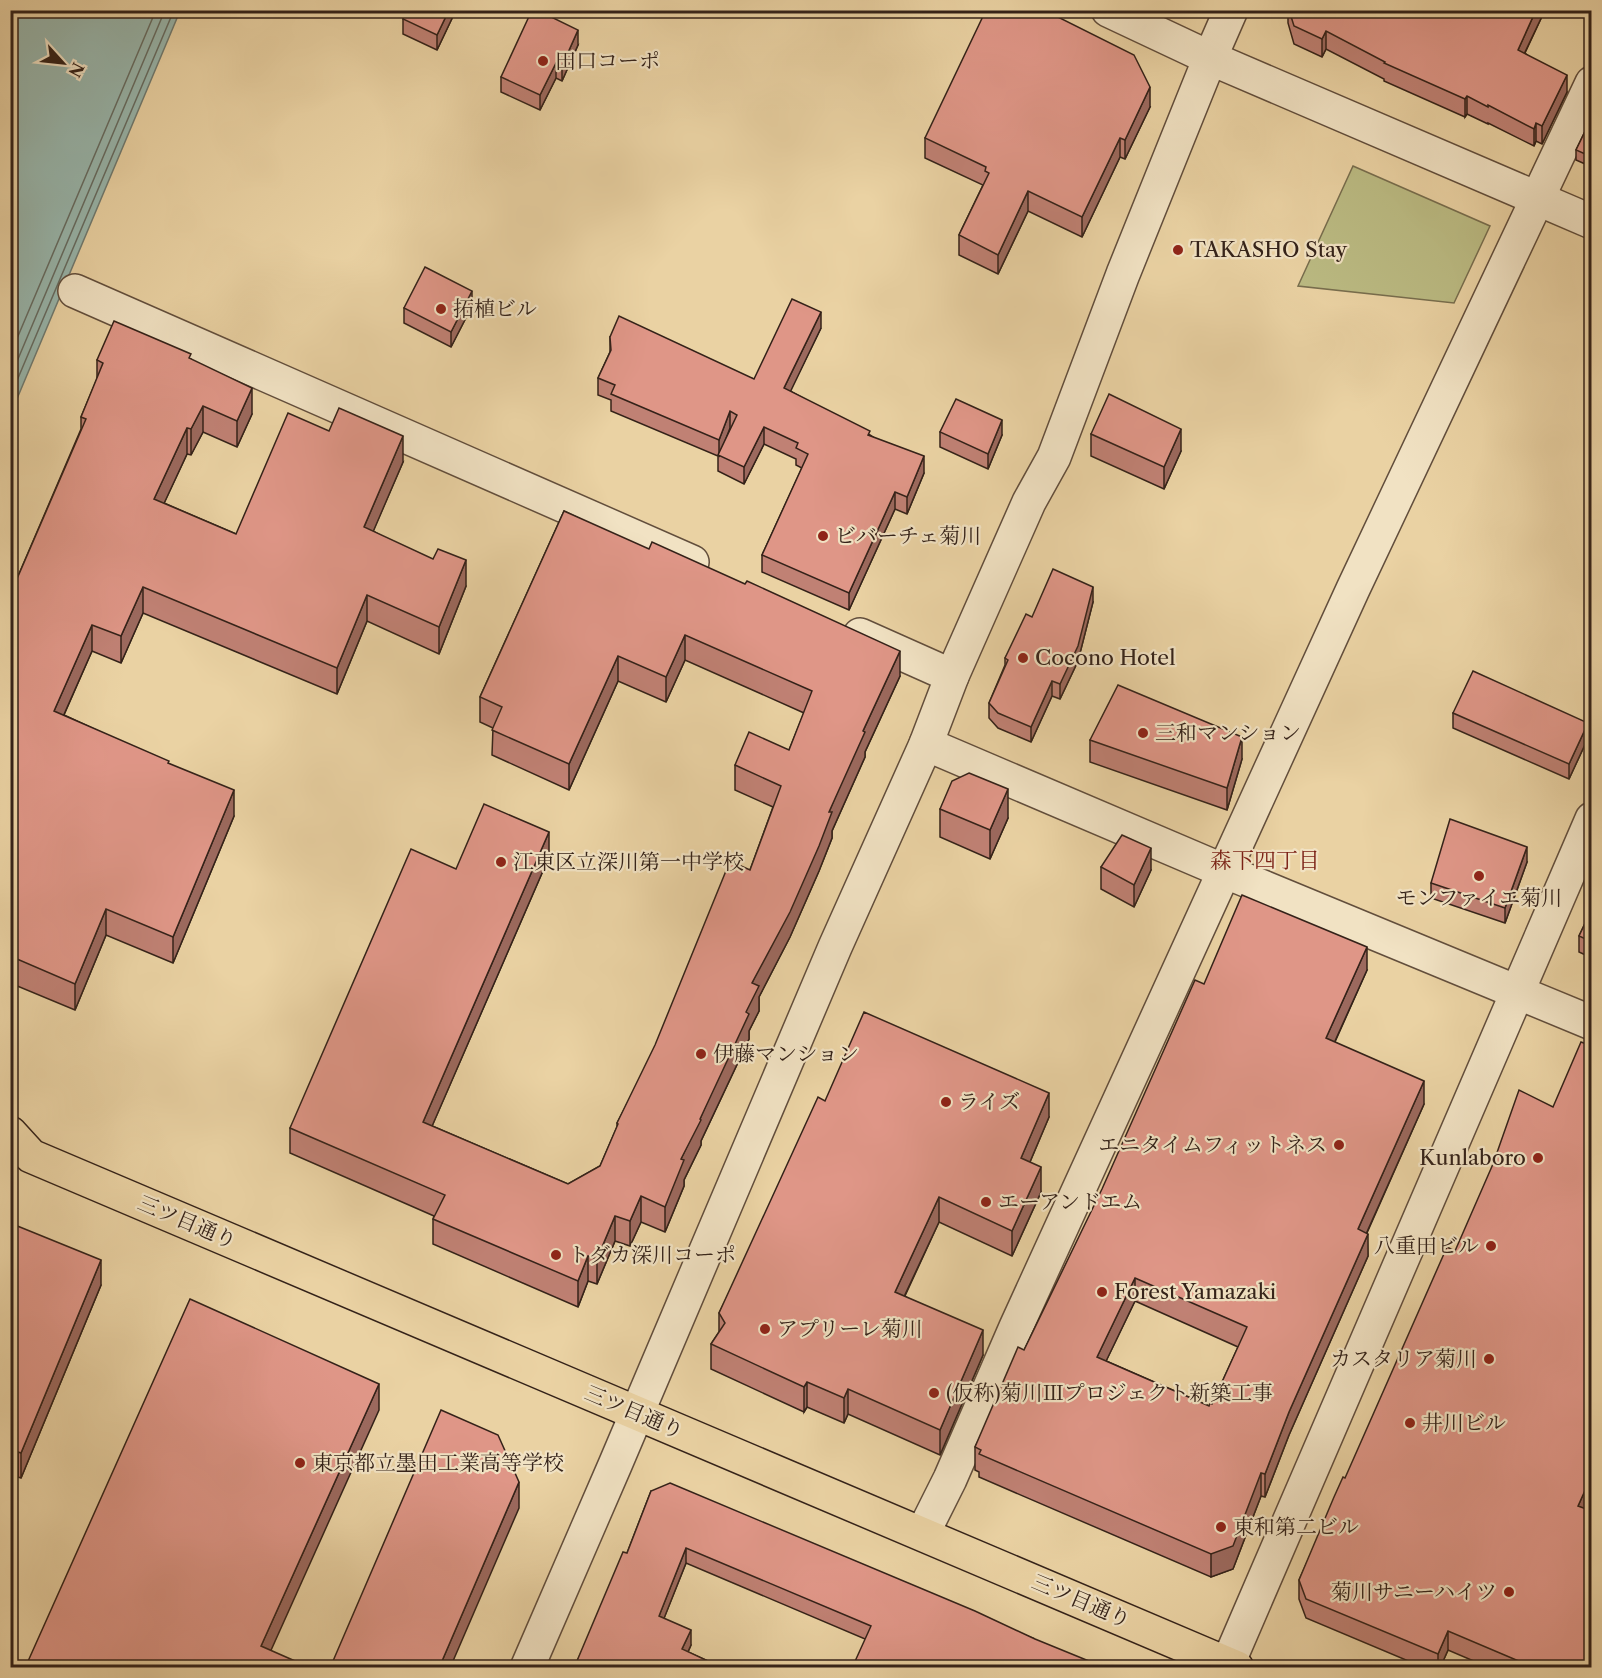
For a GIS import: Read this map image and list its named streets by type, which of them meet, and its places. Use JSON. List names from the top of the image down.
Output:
{
  "streets": {
    "main road": ["三ツ目通り"]
  },
  "districts": ["森下四丁目"],
  "places": [
    "田口コーポ",
    "TAKASHO Stay",
    "拓植ビル",
    "ビバーチェ菊川",
    "Cocono Hotel",
    "三和マンション",
    "江東区立深川第一中学校",
    "モンファイエ菊川",
    "伊藤マンション",
    "ライズ",
    "エニタイムフィットネス",
    "Kunlaboro",
    "エーアンドエム",
    "八重田ビル",
    "トダカ深川コーポ",
    "Forest Yamazaki",
    "アプリーレ菊川",
    "カスタリア菊川",
    "(仮称)菊川Ⅲプロジェクト新築工事",
    "井川ビル",
    "東京都立墨田工業高等学校",
    "東和第二ビル",
    "菊川サニーハイツ"
  ],
  "north": "bottom right"
}
